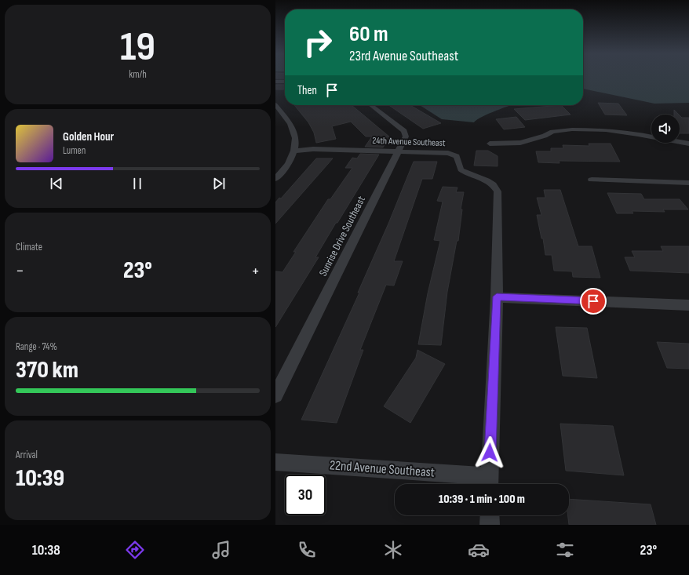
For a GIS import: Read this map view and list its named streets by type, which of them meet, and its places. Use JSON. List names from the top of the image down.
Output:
{
  "streets": {
    "street": ["24th Avenue Southeast", "Sunrise Drive Southeast", "22nd Avenue Southeast"]
  },
  "crossings": [
    ["24th Avenue Southeast", "Sunrise Drive Southeast"]
  ],
  "page": {
    "tile": [
      ["19", "km/h"],
      "Climate",
      ["Range · 74%", "370 km"],
      ["Arrival", "10:39"]
    ],
    "turn": ["60 m", "23rd Avenue Southeast"],
    "then": "Then",
    "song": ["Golden Hour", "Lumen"],
    "heat": ["−", "23°", "+"],
    "limit": "30",
    "trip": "10:39 · 1 min · 100 m",
    "tabs": ["10:38", "23°"]
  }
}
